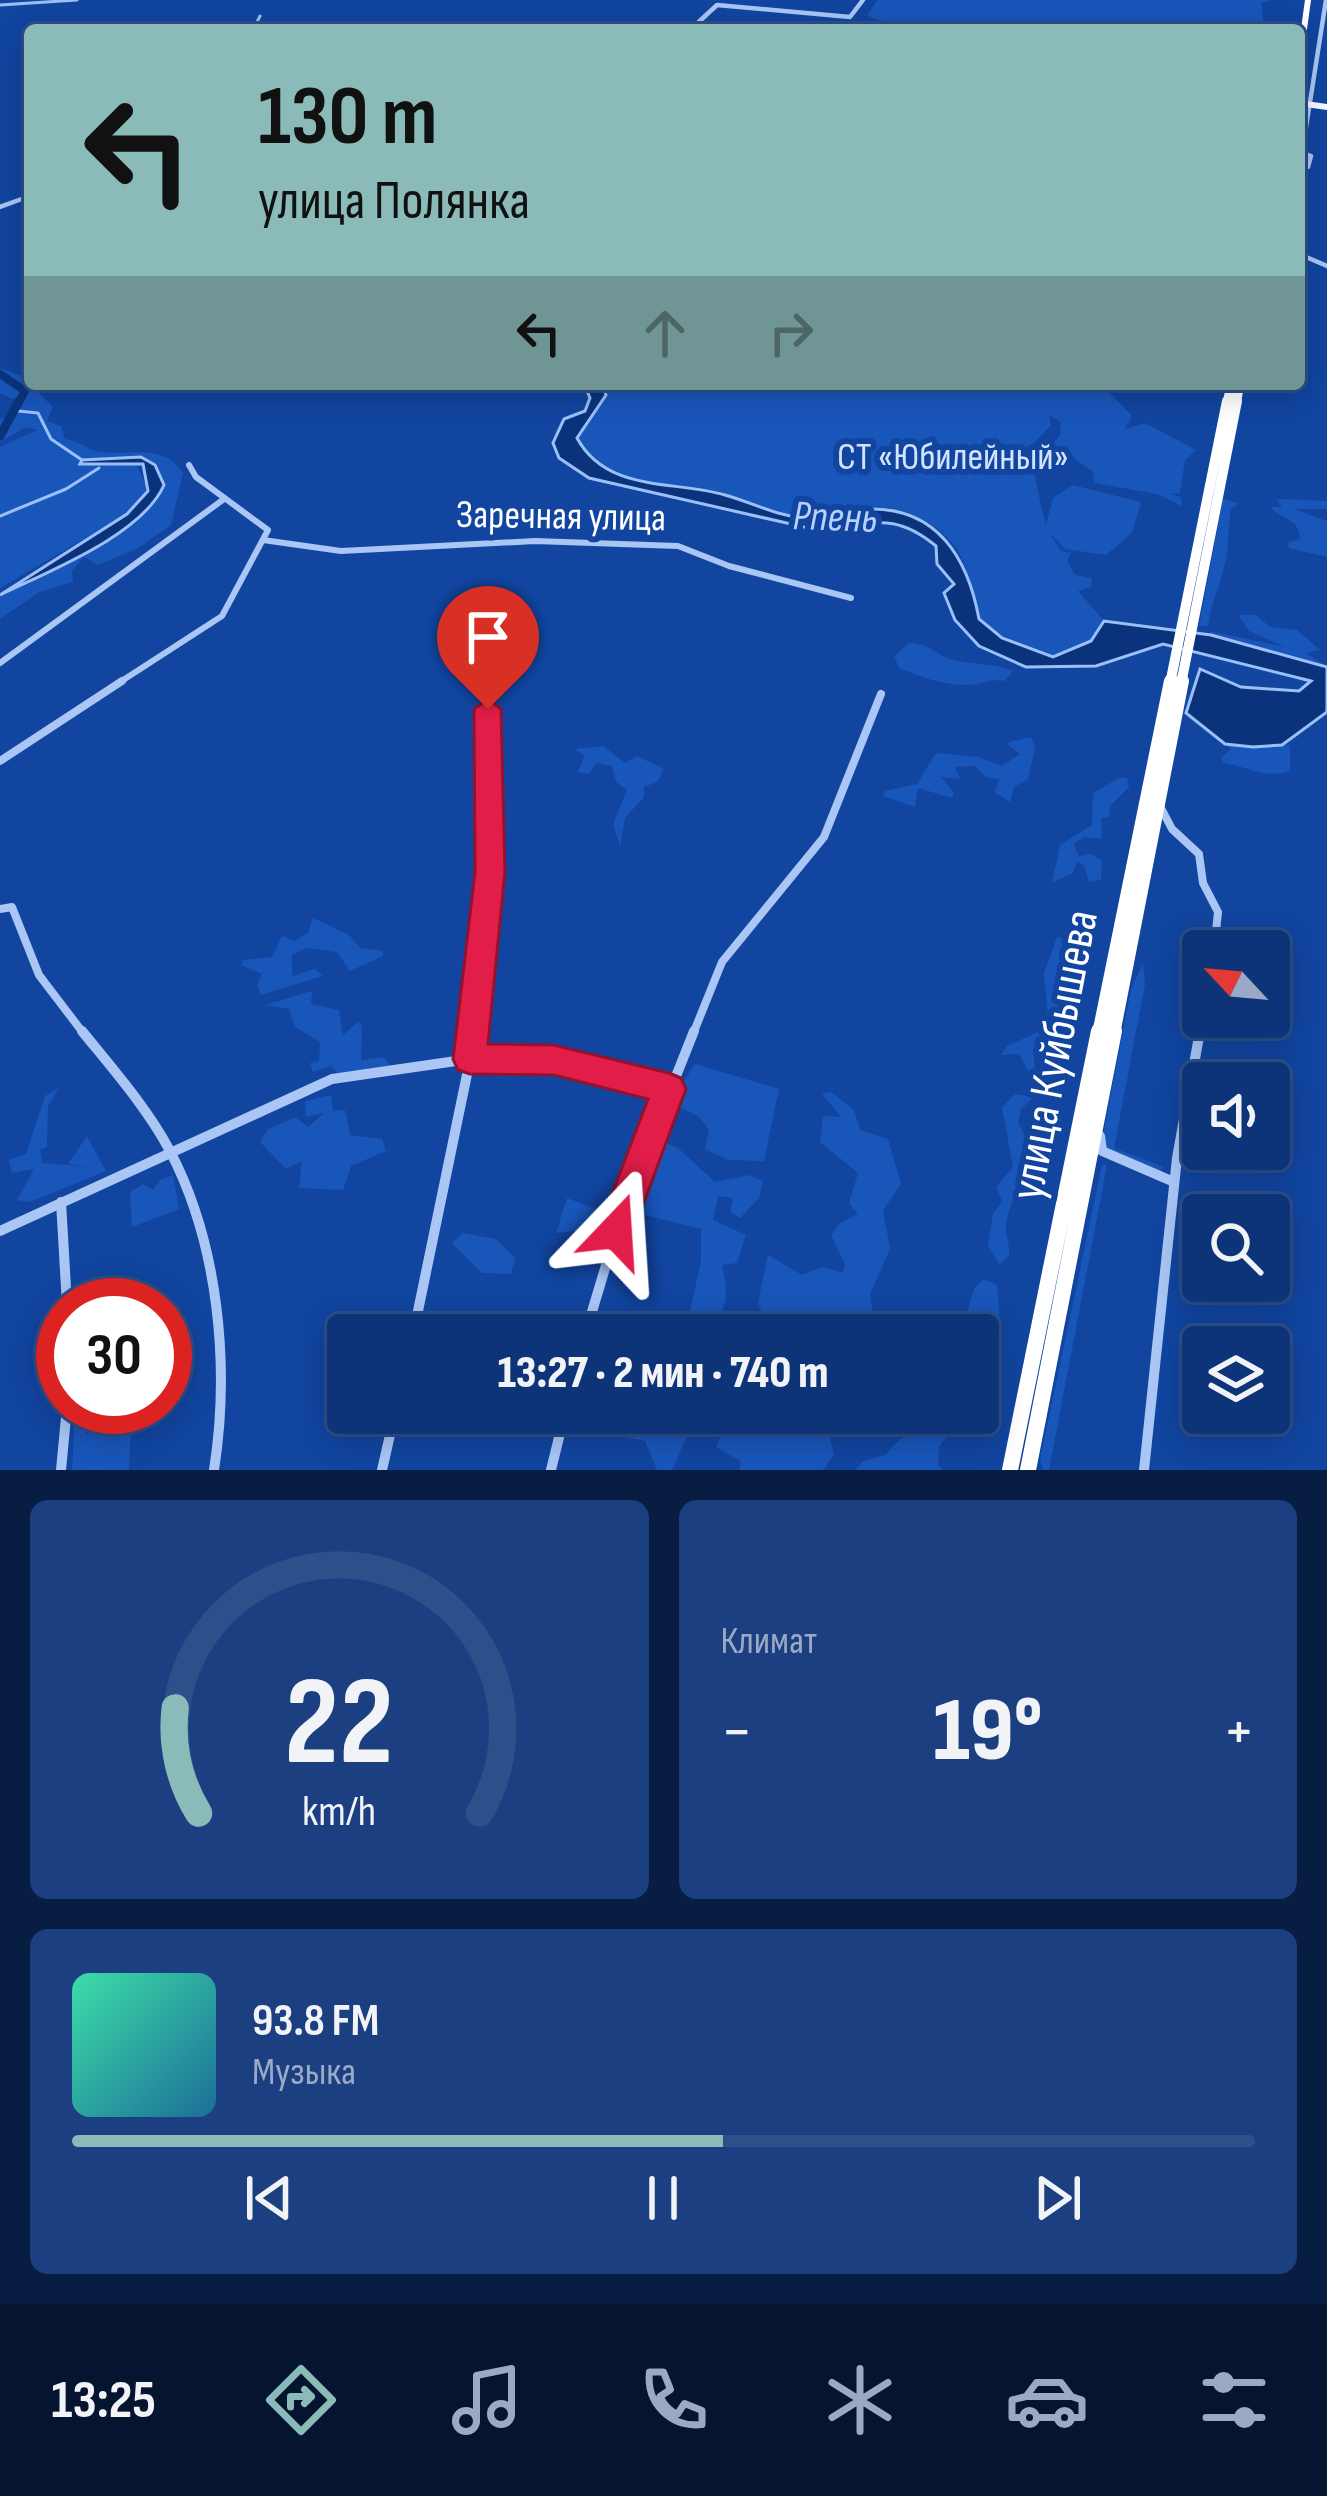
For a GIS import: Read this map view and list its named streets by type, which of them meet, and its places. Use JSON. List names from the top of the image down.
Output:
{
  "streets": {
    "highway": ["улица Куйбышева"],
    "street": ["Заречная улица"]
  },
  "water": ["Рпень"],
  "parks": ["СТ «Юбилейный»"],
  "north": "top left",
  "page": {
    "turn": ["130 m", "улица Полянка"],
    "limit": "30",
    "trip": "13:27 · 2 мин · 740 m",
    "tile": "Климат",
    "heat": ["−", "19°", "+"],
    "song": ["93.8 FM", "Музыка"],
    "tabs": "13:25",
    "gauge": ["22", "km/h"]
  }
}
